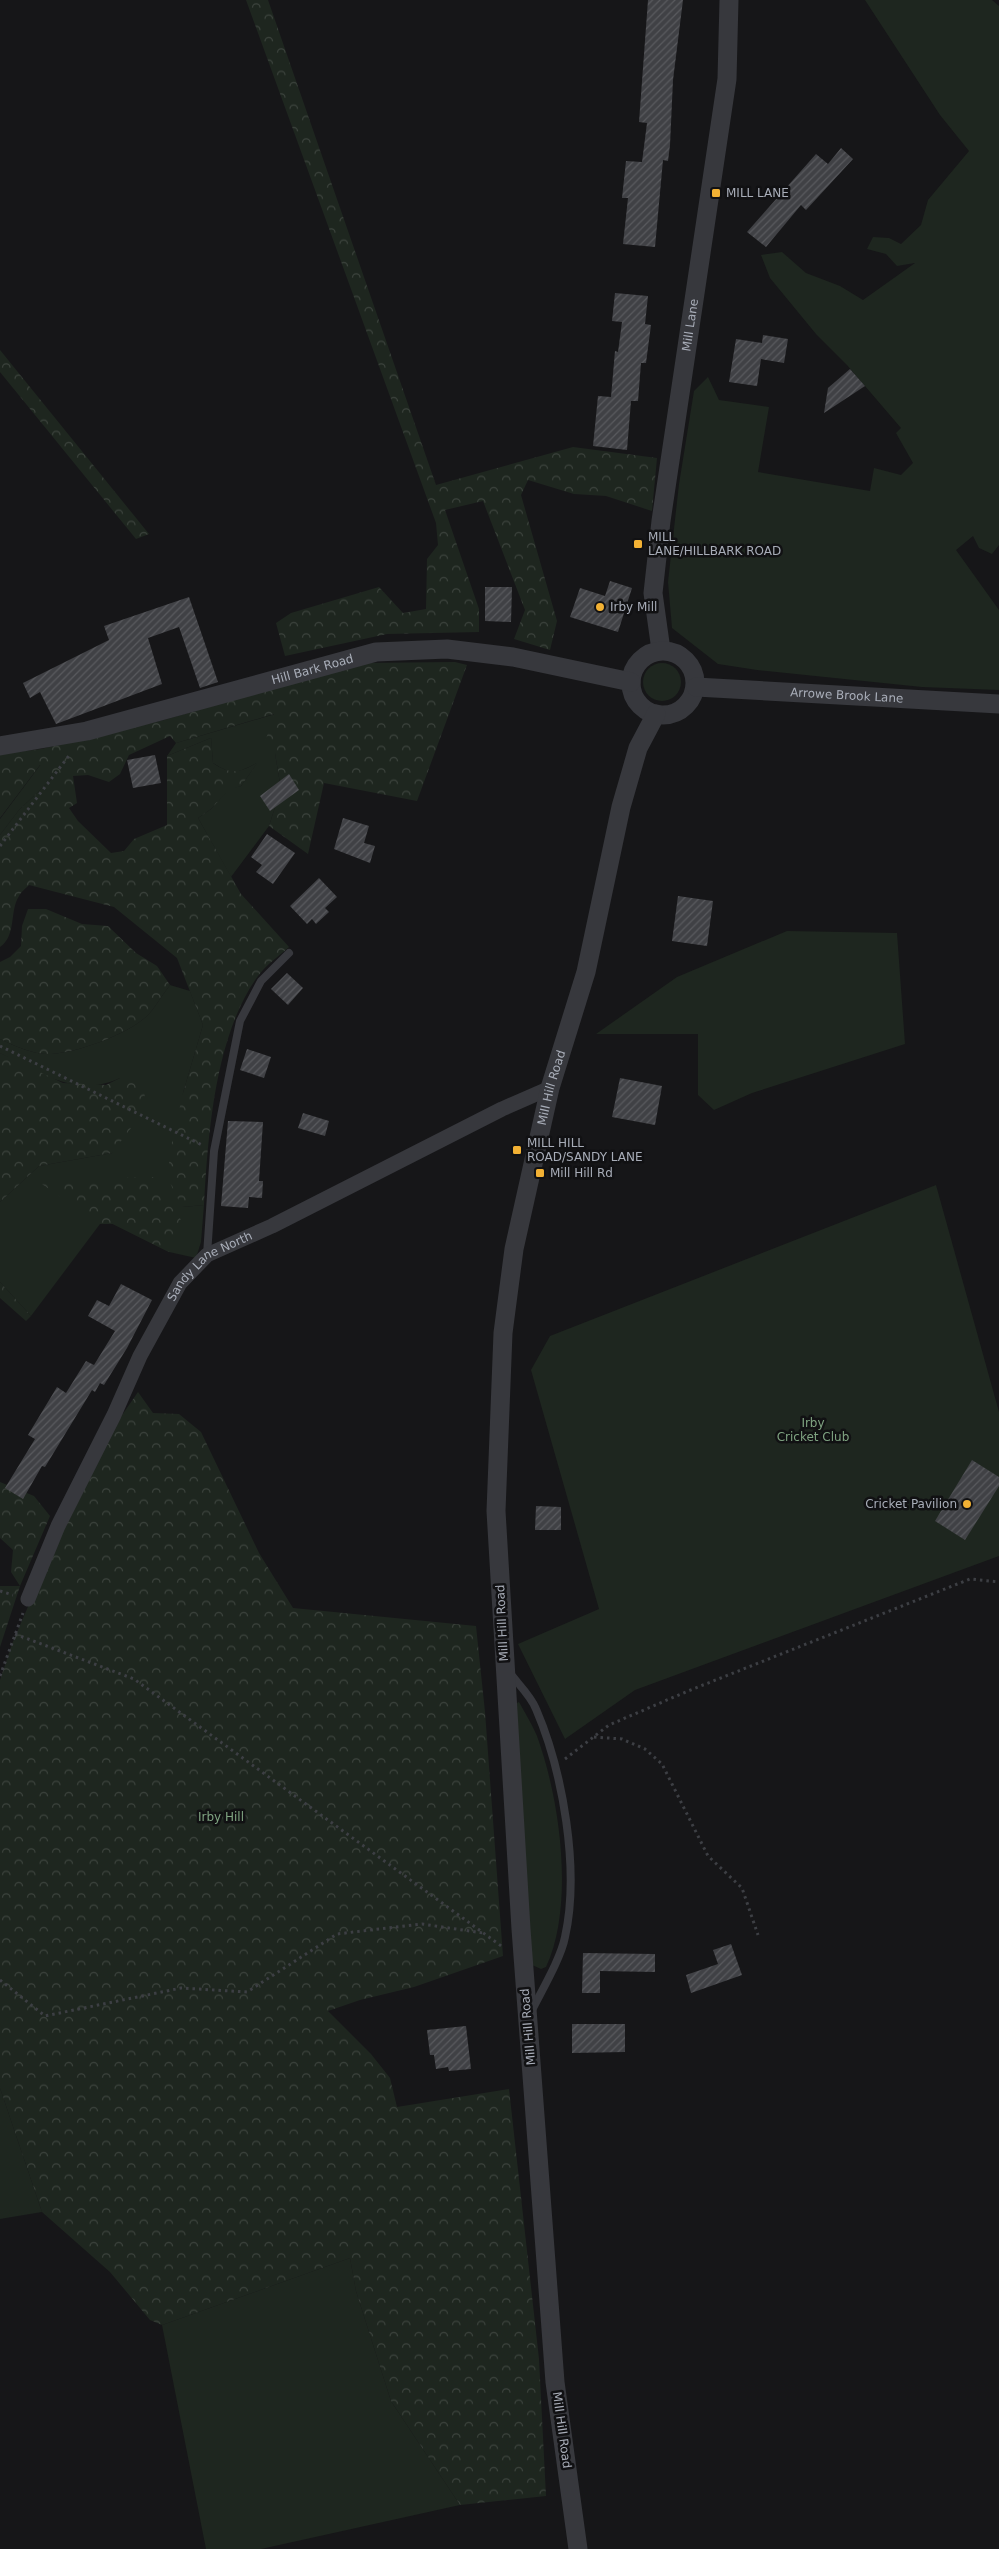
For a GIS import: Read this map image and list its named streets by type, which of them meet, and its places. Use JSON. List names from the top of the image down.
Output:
{
  "streets": {
    "street": [
      "Mill Lane",
      "Hill Bark Road",
      "Arrowe Brook Lane",
      "Mill Hill Road",
      "Sandy Lane North"
    ]
  },
  "crossings": [
    ["Mill Lane", "Hill Bark Road"],
    ["Mill Lane", "Arrowe Brook Lane"],
    ["Mill Lane", "Mill Hill Road"],
    ["Hill Bark Road", "Arrowe Brook Lane"],
    ["Hill Bark Road", "Mill Hill Road"],
    ["Arrowe Brook Lane", "Mill Hill Road"],
    ["Mill Hill Road", "Sandy Lane North"]
  ],
  "parks": ["Irby Cricket Club", "Irby Hill"],
  "places": {
    "transit": [
      "MILL LANE",
      "MILL LANE/HILLBARK ROAD",
      "MILL HILL ROAD/SANDY LANE",
      "Mill Hill Rd"
    ],
    "other": ["Irby Mill", "Cricket Pavilion"]
  }
}
